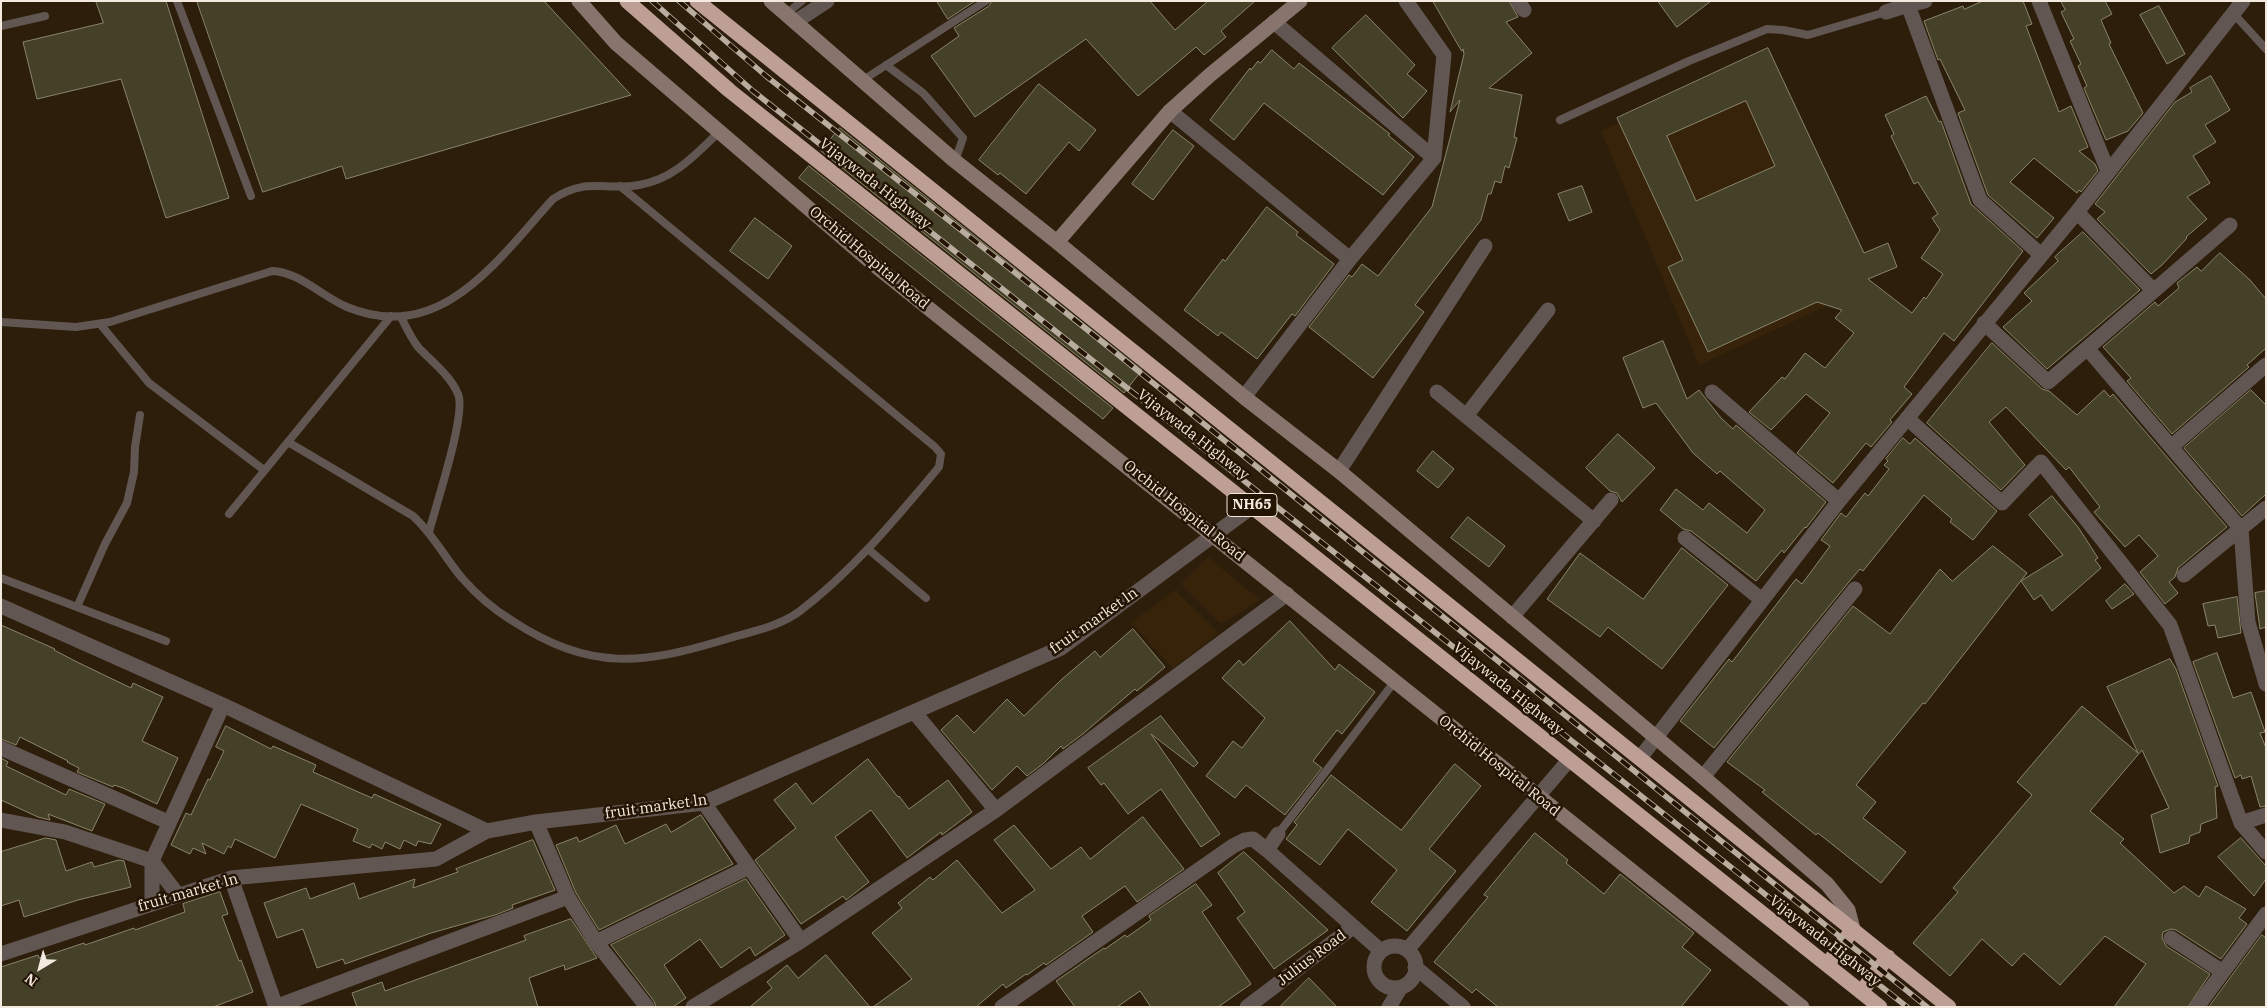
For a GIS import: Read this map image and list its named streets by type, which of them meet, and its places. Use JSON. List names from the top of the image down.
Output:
{
  "streets": {
    "highway": ["Vijaywada Highway", "NH65"],
    "street": ["Orchid Hospital Road", "fruit market ln", "Julius Road"]
  },
  "crossings": [
    ["Vijaywada Highway", "fruit market ln"],
    ["Orchid Hospital Road", "fruit market ln"]
  ],
  "north": "bottom left"
}
